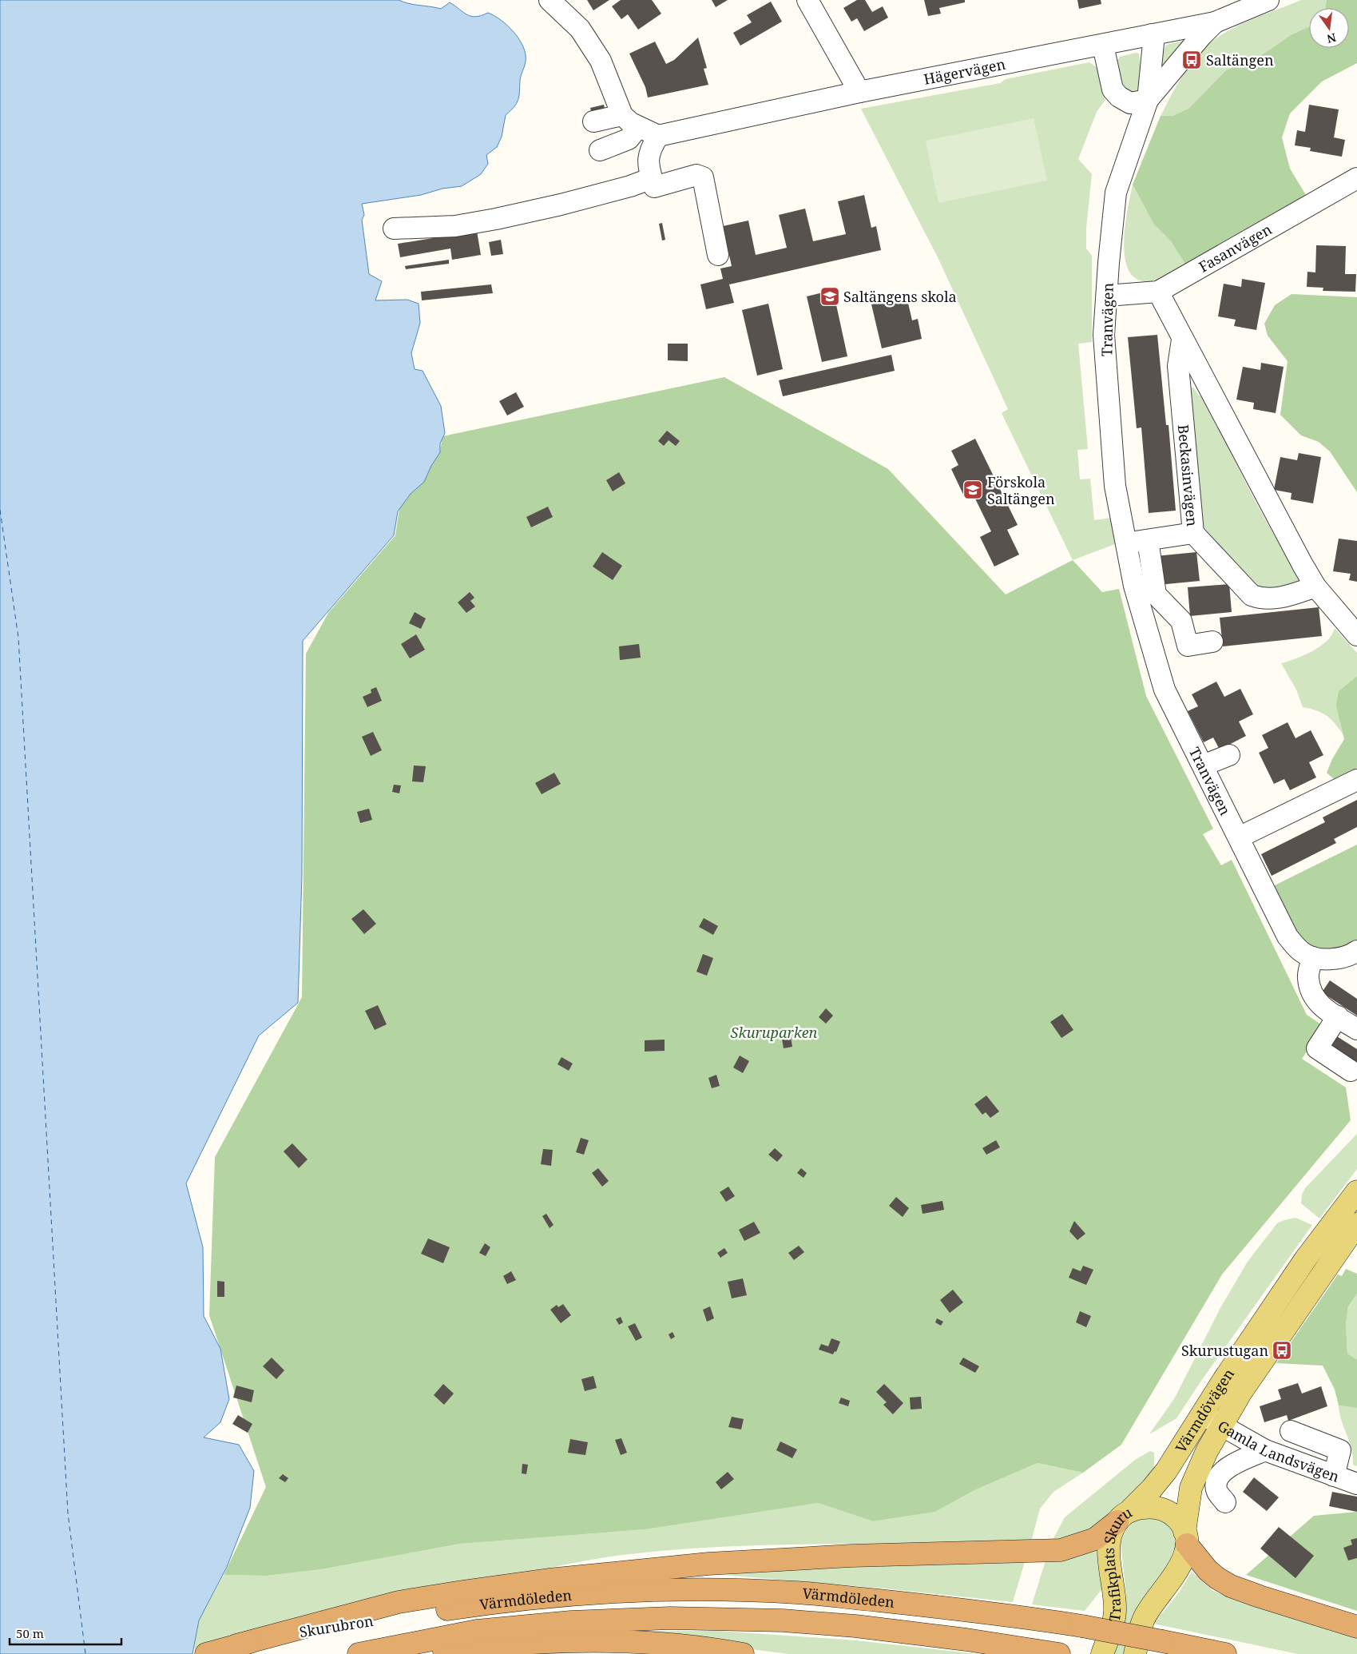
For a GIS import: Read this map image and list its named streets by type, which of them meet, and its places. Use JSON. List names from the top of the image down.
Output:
{
  "streets": {
    "highway": ["Värmdöleden"],
    "main road": ["Värmdövägen", "Trafikplats Skuru"],
    "street": [
      "Hägervägen",
      "Fasanvägen",
      "Tranvägen",
      "Beckasinvägen",
      "Gamla Landsvägen"
    ]
  },
  "crossings": [
    ["Hägervägen", "Tranvägen"],
    ["Fasanvägen", "Tranvägen"],
    ["Värmdövägen", "Gamla Landsvägen"],
    ["Värmdövägen", "Trafikplats Skuru"]
  ],
  "parks": ["Skuruparken"],
  "places": {
    "bus stop": ["Saltängen", "Skurustugan"],
    "school or university": ["Saltängens skola", "Förskola Saltängen"]
  },
  "scale_bar": "50 m",
  "north": "bottom"
}
